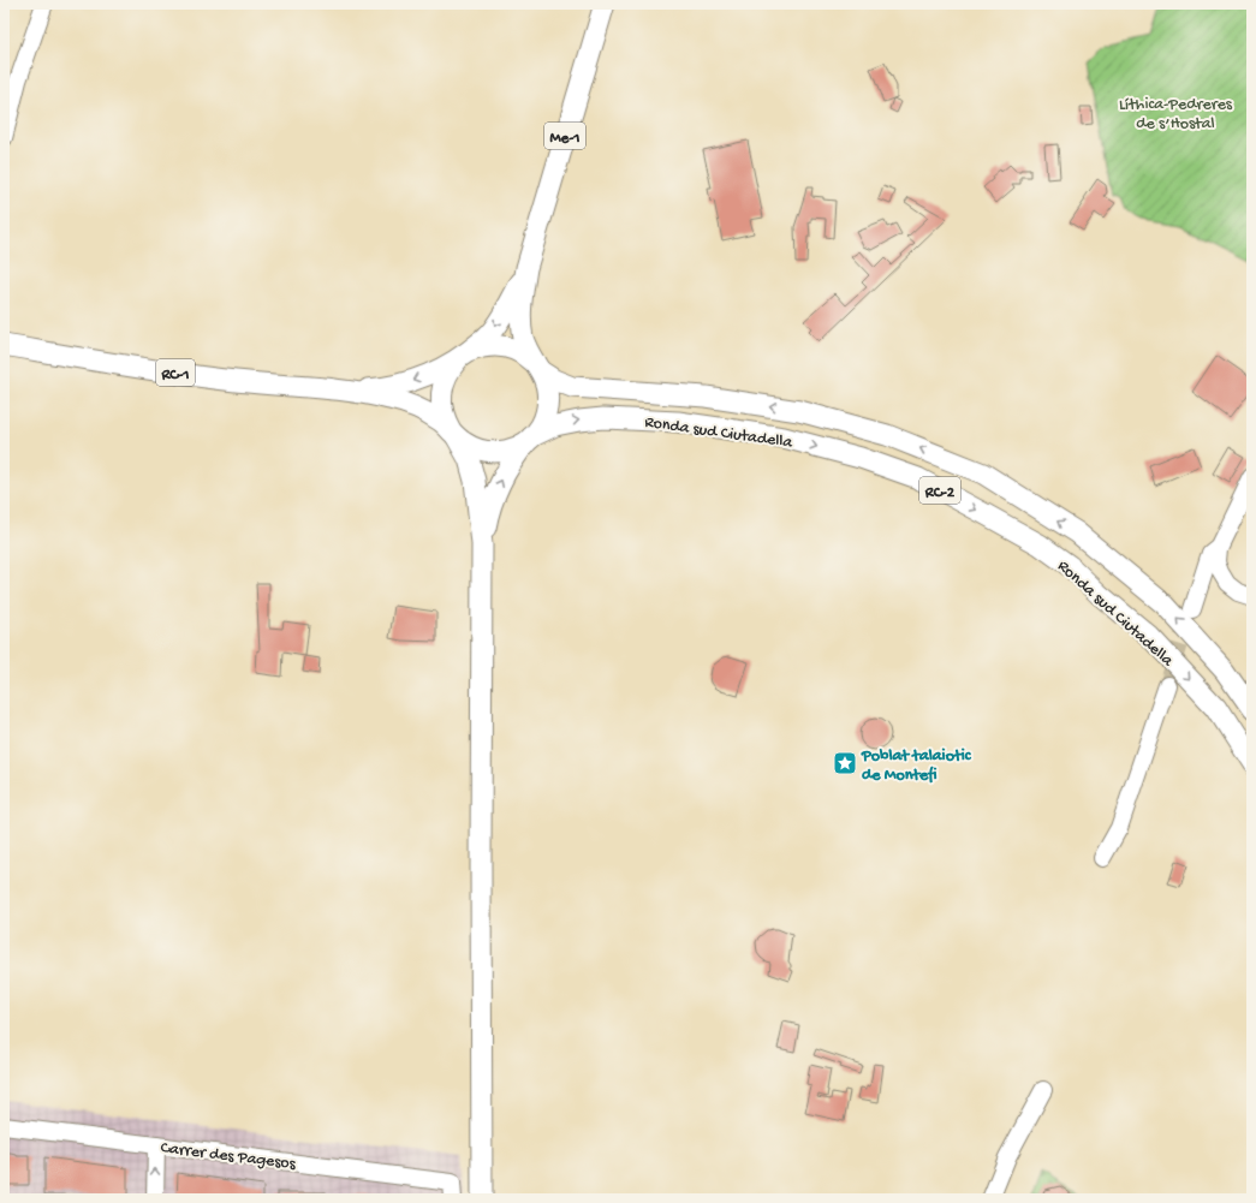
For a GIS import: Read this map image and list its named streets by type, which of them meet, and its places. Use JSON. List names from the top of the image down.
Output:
{
  "streets": {
    "main road": [
      "Me-1",
      "RC-1",
      "Ronda sud Ciutadella",
      "RC-2"
    ],
    "street": ["Carrer des Pagesos"]
  },
  "crossings": [
    ["Me-1", "RC-1"],
    ["Me-1", "Ronda sud Ciutadella"],
    ["RC-1", "Ronda sud Ciutadella"]
  ],
  "parks": ["Líthica-Pedreres de s’Hostal"],
  "places": {
    "place": ["Poblat talaiotic de Montefi"]
  }
}
